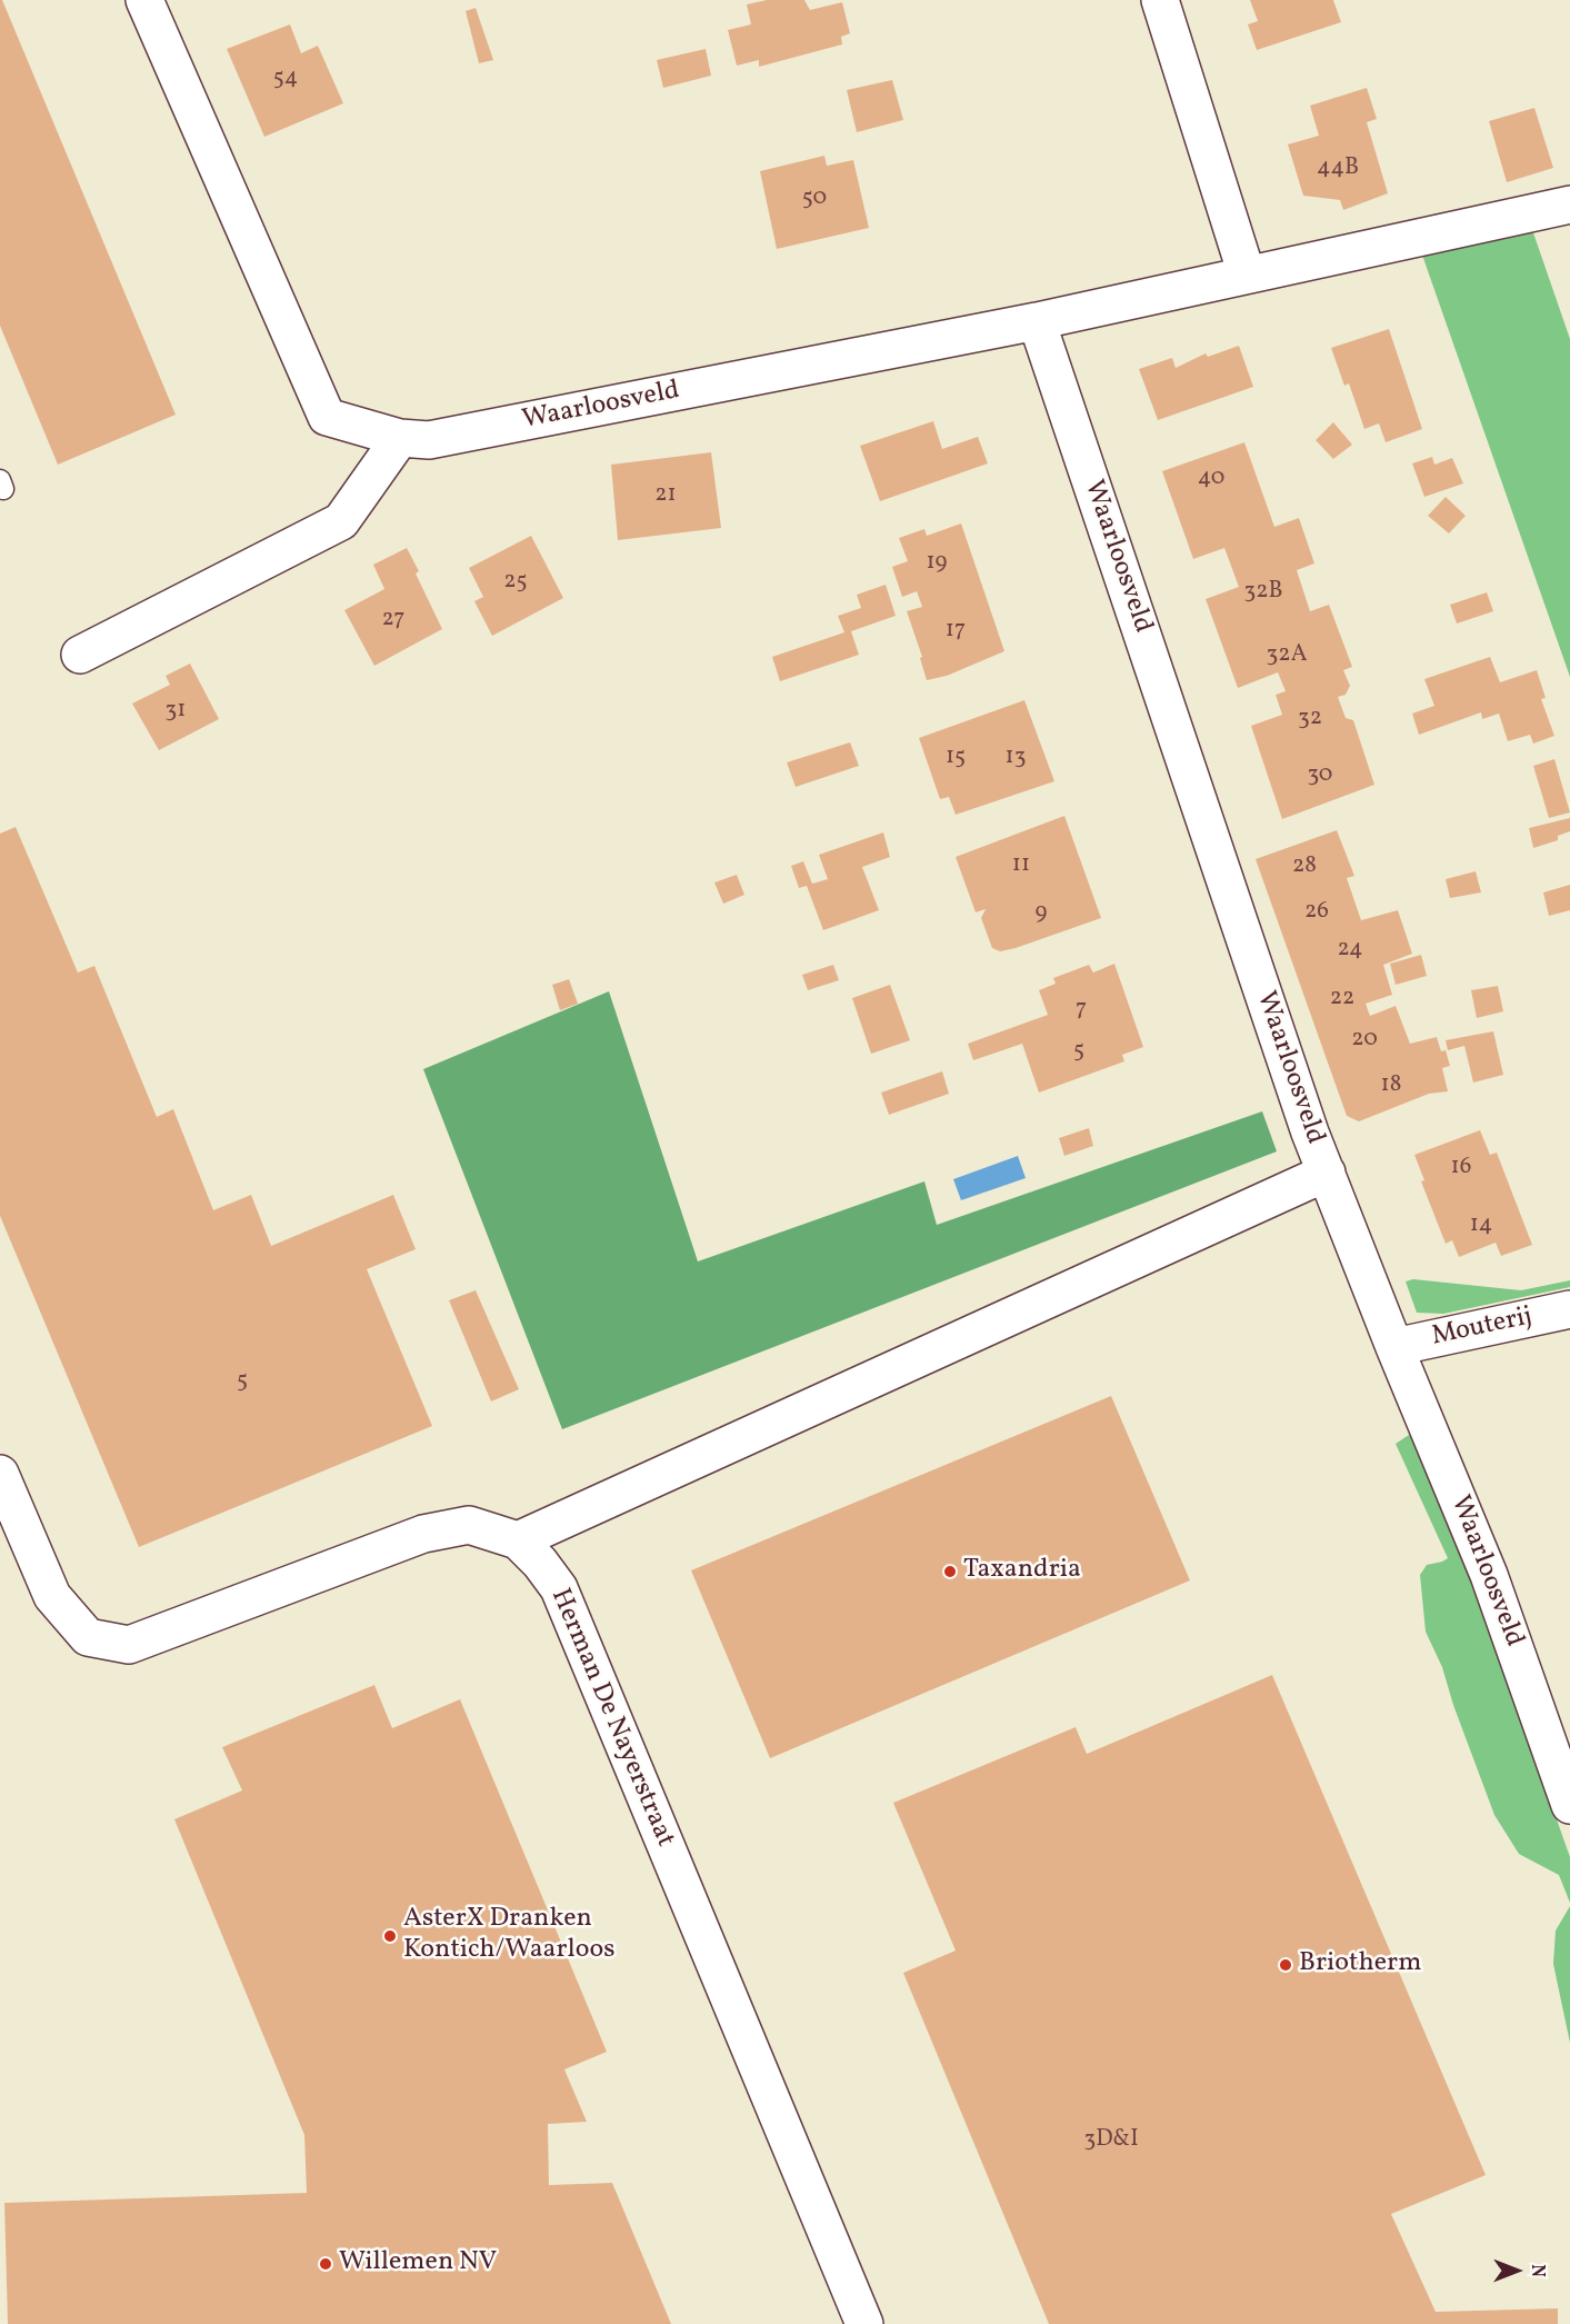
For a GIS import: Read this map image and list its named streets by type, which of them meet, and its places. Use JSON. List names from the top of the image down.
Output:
{
  "streets": {
    "street": ["Waarloosveld", "Mouterij", "Herman De Nayerstraat"]
  },
  "crossings": [
    ["Waarloosveld", "Mouterij"]
  ],
  "places": [
    "Taxandria",
    "AsterX Dranken Kontich/Waarloos",
    "Briotherm",
    "Willemen NV"
  ],
  "house_numbers": [
    "54",
    "44B",
    "50",
    "40",
    "21",
    "19",
    "25",
    "32B",
    "27",
    "17",
    "32A",
    "31",
    "32",
    "15",
    "13",
    "30",
    "11",
    "28",
    "26",
    "9",
    "24",
    "22",
    "7",
    "20",
    "5",
    "18",
    "16",
    "14",
    "5",
    "3D&I"
  ],
  "north": "right"
}
